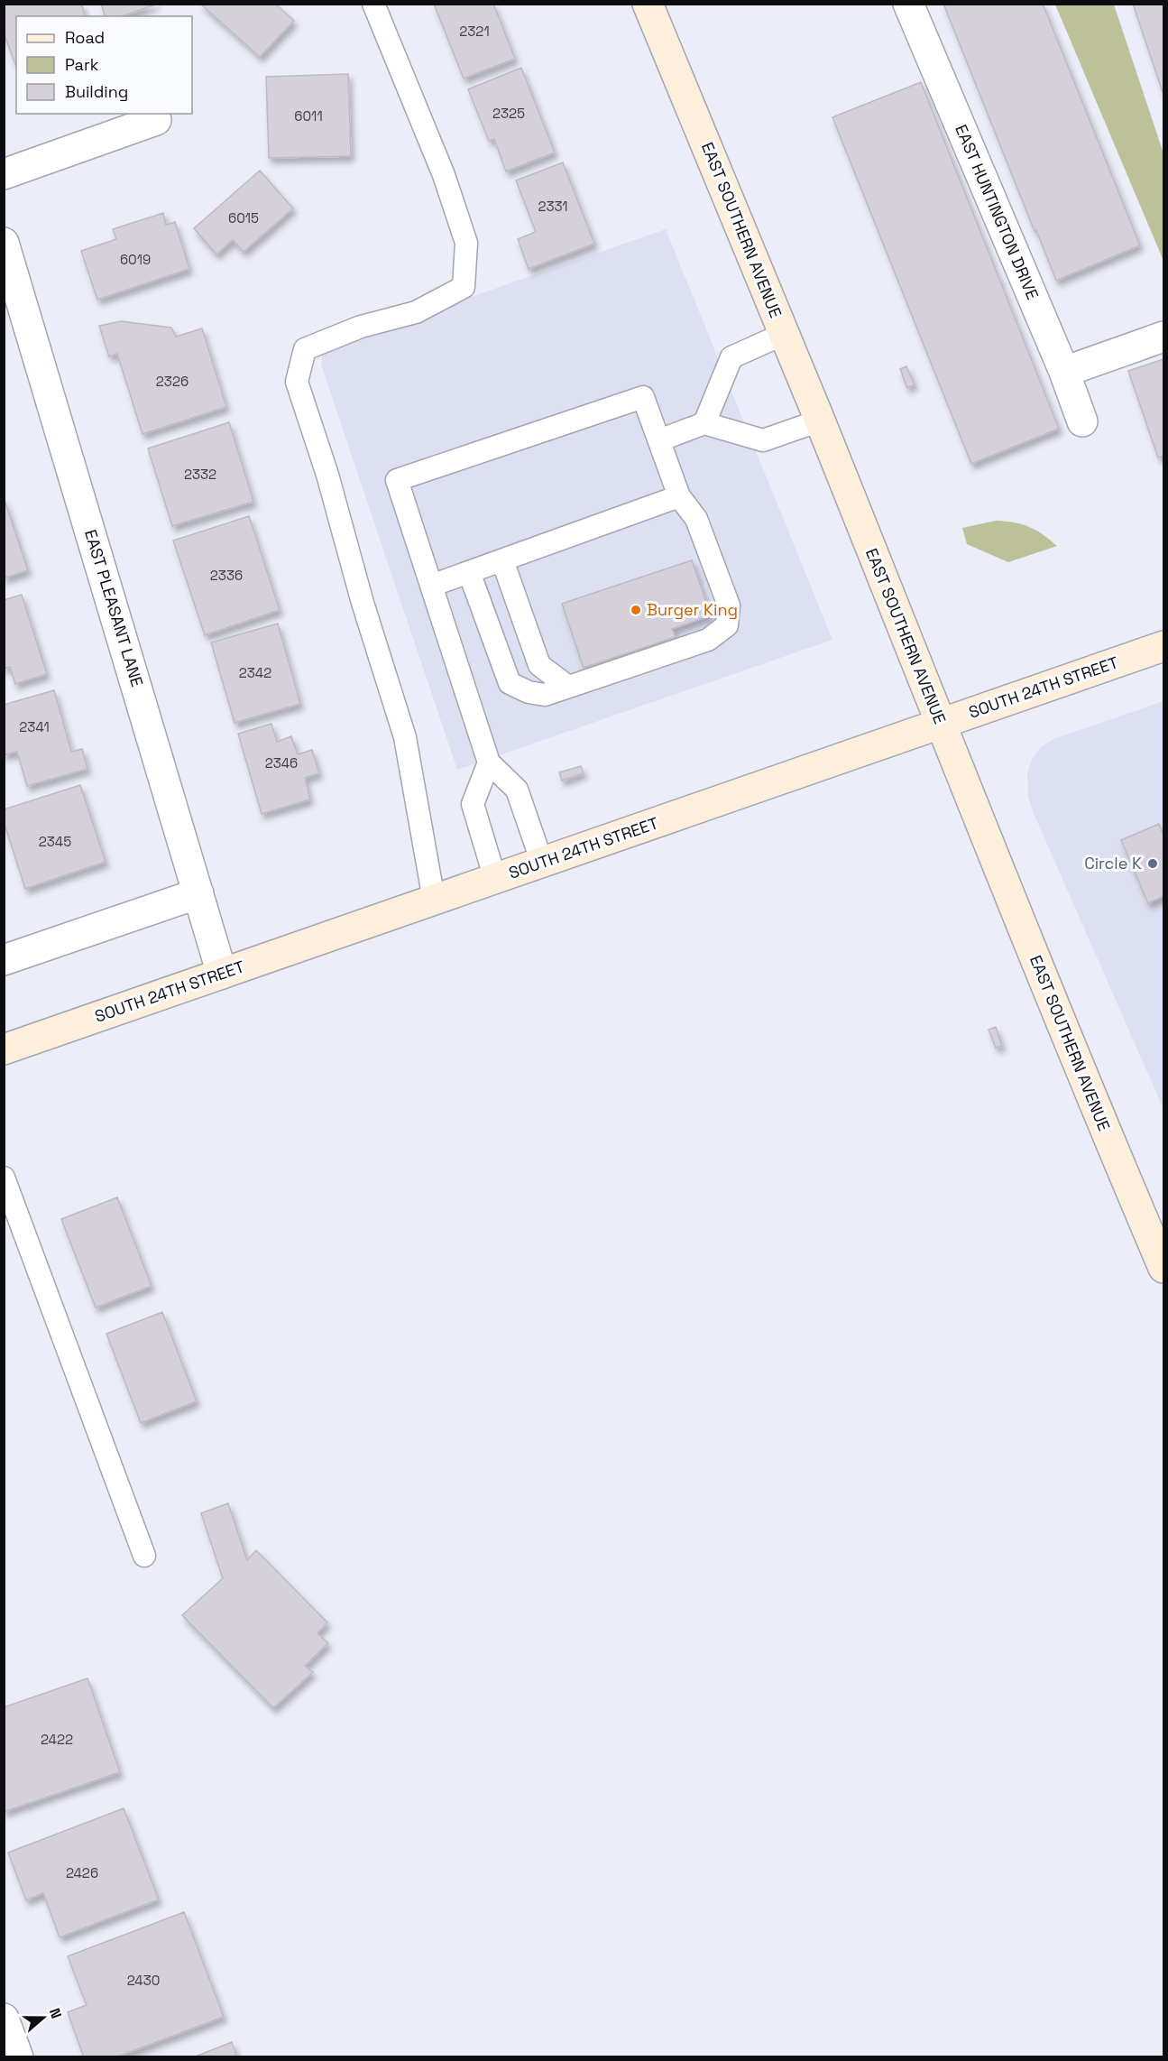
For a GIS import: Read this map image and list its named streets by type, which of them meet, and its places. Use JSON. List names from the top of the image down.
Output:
{
  "streets": {
    "main road": ["EAST SOUTHERN AVENUE", "SOUTH 24TH STREET"],
    "street": ["EAST HUNTINGTON DRIVE", "EAST PLEASANT LANE"]
  },
  "crossings": [
    ["EAST SOUTHERN AVENUE", "SOUTH 24TH STREET"],
    ["EAST PLEASANT LANE", "SOUTH 24TH STREET"]
  ],
  "places": ["Burger King", "Circle K"],
  "house_numbers": [
    "2321",
    "2325",
    "6011",
    "2331",
    "6015",
    "6019",
    "2326",
    "2332",
    "2336",
    "2342",
    "2341",
    "2346",
    "2345",
    "2422",
    "2426",
    "2430"
  ],
  "legend": ["Road", "Park", "Building"],
  "north": "right"
}
